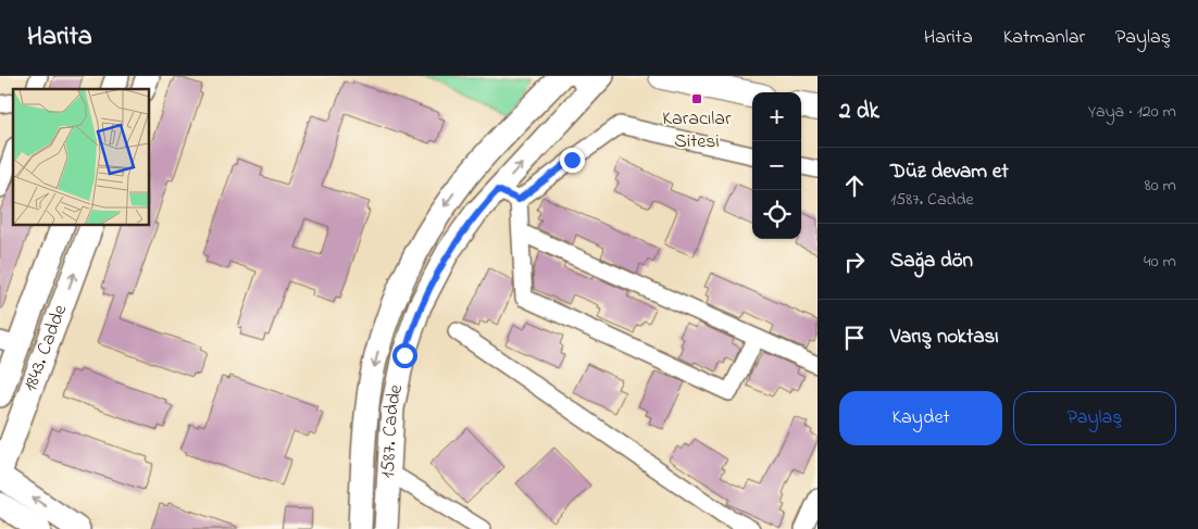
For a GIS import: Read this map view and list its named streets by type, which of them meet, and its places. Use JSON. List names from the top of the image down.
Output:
{
  "streets": {
    "main road": ["1843. Cadde", "1587. Cadde"]
  },
  "places": {
    "transit": ["Karacılar Sitesi"]
  },
  "page": {
    "header": "Harita",
    "nav": ["Harita", "Katmanlar", "Paylaş"],
    "heading": ["2 dk", "Yaya · 120 m"],
    "map_buttons": ["+", "−"],
    "list": [
      ["Düz devam et", "1587. Cadde", "80 m"],
      ["Sağa dön", "40 m"],
      "Varış noktası"
    ],
    "buttons": ["Kaydet", "Paylaş"]
  }
}
